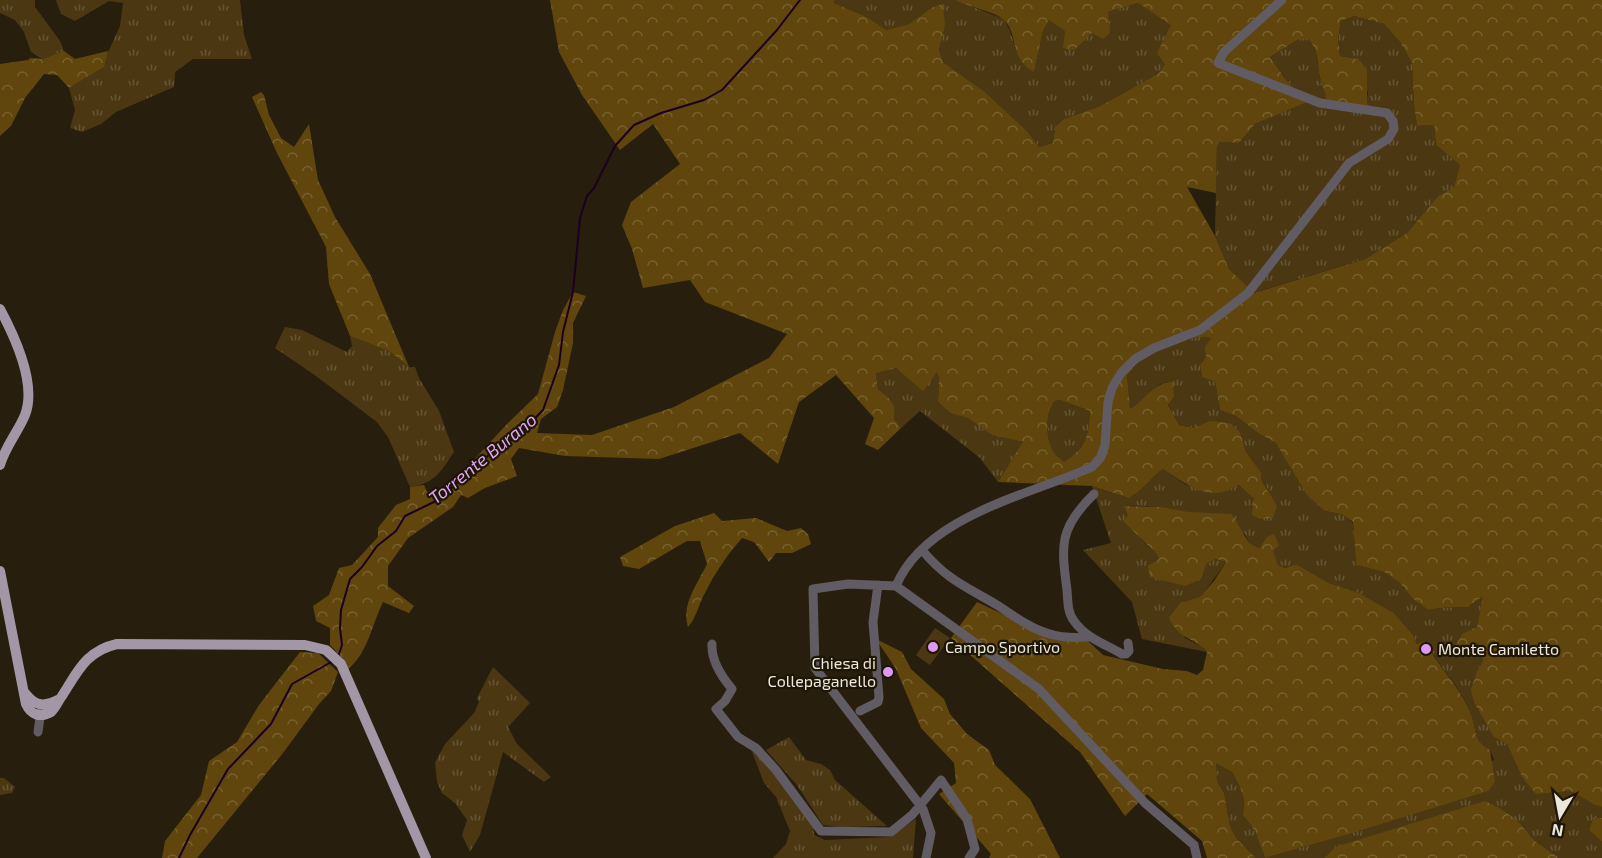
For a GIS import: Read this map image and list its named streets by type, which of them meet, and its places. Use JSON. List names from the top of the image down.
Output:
{
  "water": ["Torrente Burano"],
  "places": ["Campo Sportivo", "Monte Camiletto", "Chiesa di Collepaganello"],
  "north": "bottom"
}
